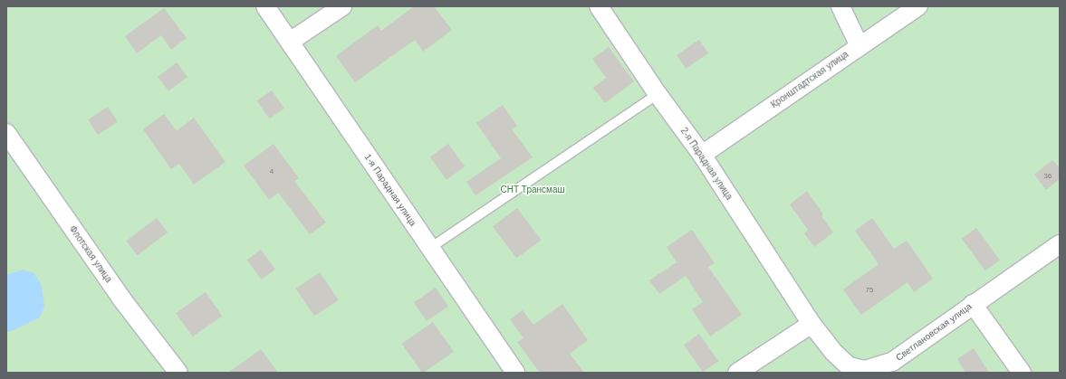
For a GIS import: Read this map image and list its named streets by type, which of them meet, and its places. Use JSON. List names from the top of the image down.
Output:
{
  "streets": {
    "street": [
      "Кронштадтская улица",
      "2-я Парадная улица",
      "1-я Парадная улица",
      "Флотская улица",
      "Светлановская улица"
    ]
  },
  "crossings": [
    ["Кронштадтская улица", "2-я Парадная улица"],
    ["2-я Парадная улица", "Светлановская улица"]
  ],
  "parks": ["СНТ Трансмаш"],
  "house_numbers": ["4", "36", "75"]
}
